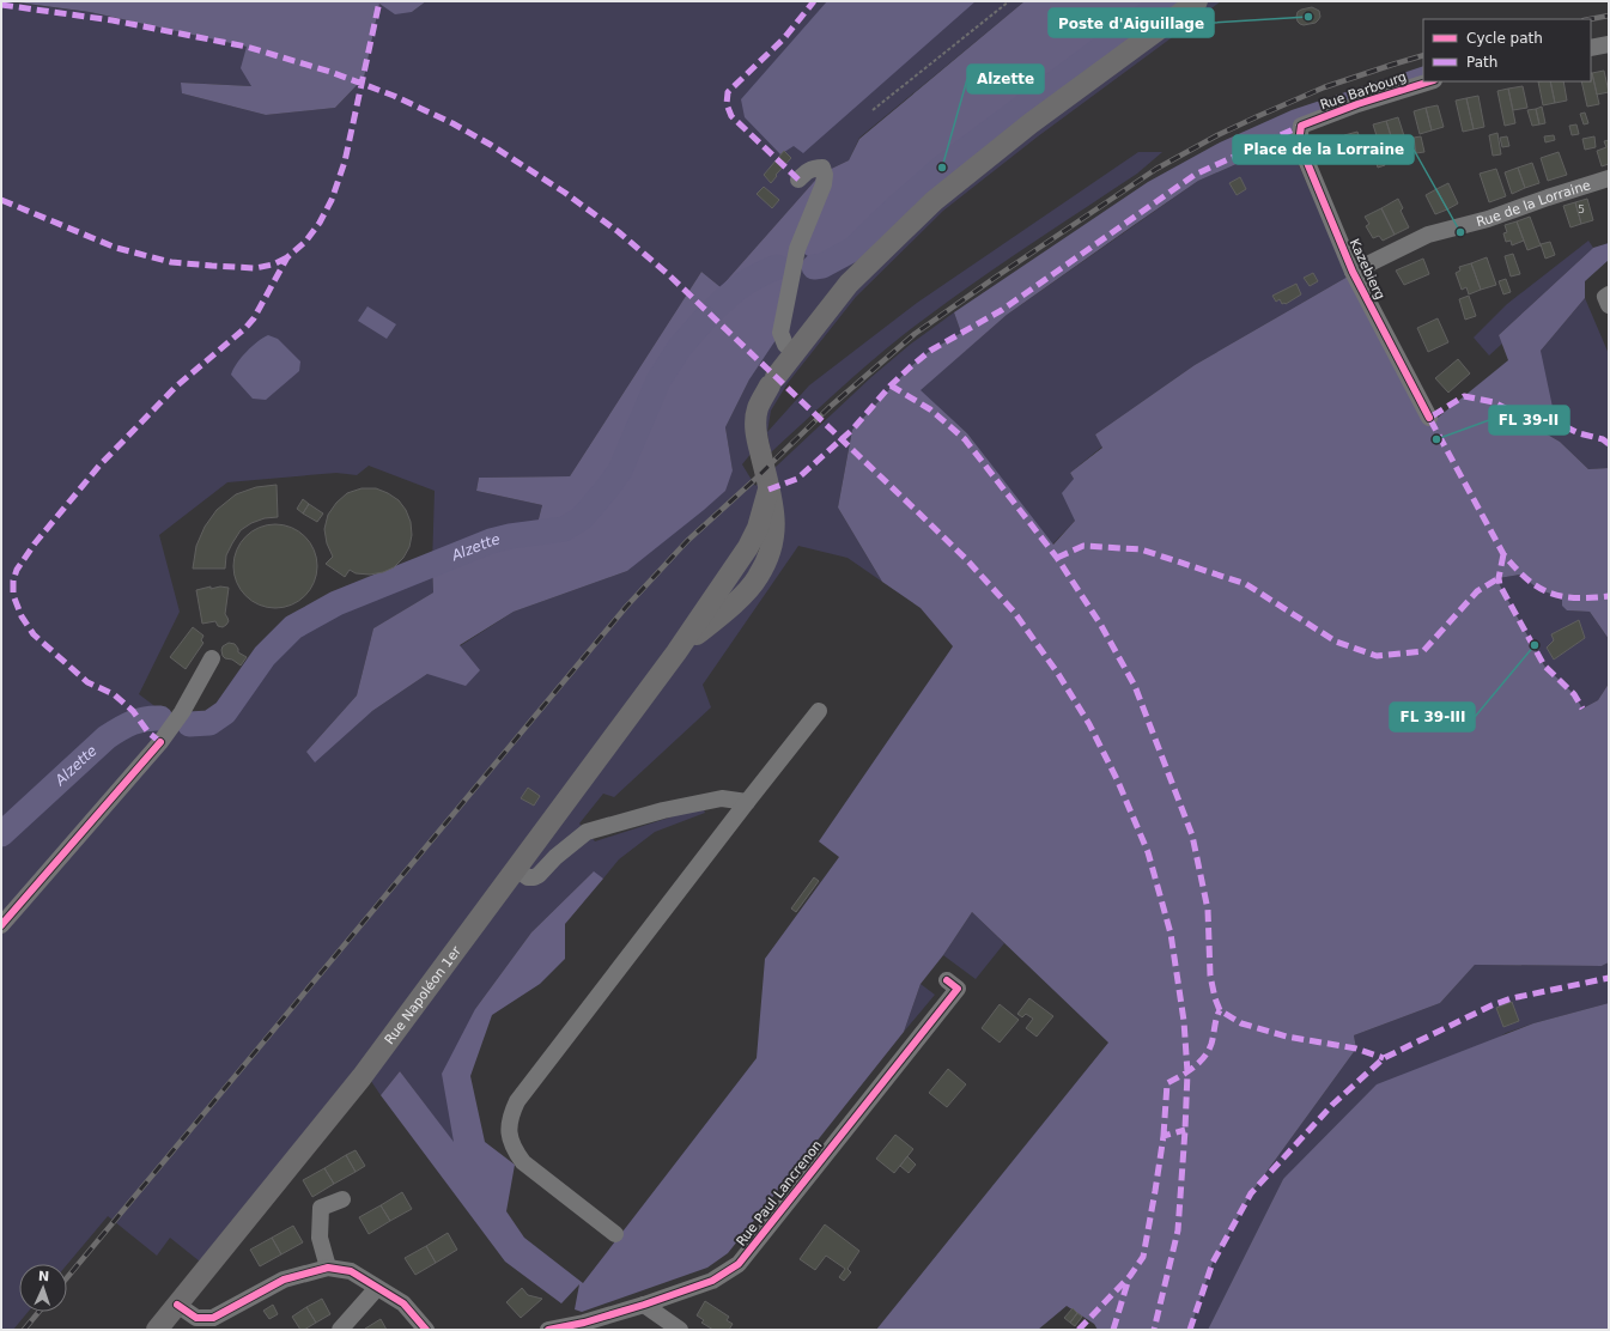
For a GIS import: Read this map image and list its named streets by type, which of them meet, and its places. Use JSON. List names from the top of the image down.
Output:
{
  "streets": {
    "main road": ["Rue Napoléon 1er"],
    "street": [
      "Rue Barbourg",
      "Rue de la Lorraine",
      "Kazebierg",
      "Rue Paul Lancrenon"
    ]
  },
  "crossings": [
    ["Rue Barbourg", "Kazebierg"],
    ["Rue de la Lorraine", "Kazebierg"]
  ],
  "water": ["Alzette"],
  "places": [
    "Poste d'Aiguillage",
    "Alzette",
    "Place de la Lorraine",
    "FL 39-II",
    "FL 39-III"
  ],
  "house_numbers": ["5"],
  "legend": ["Cycle path", "Path"],
  "north": "top"
}
